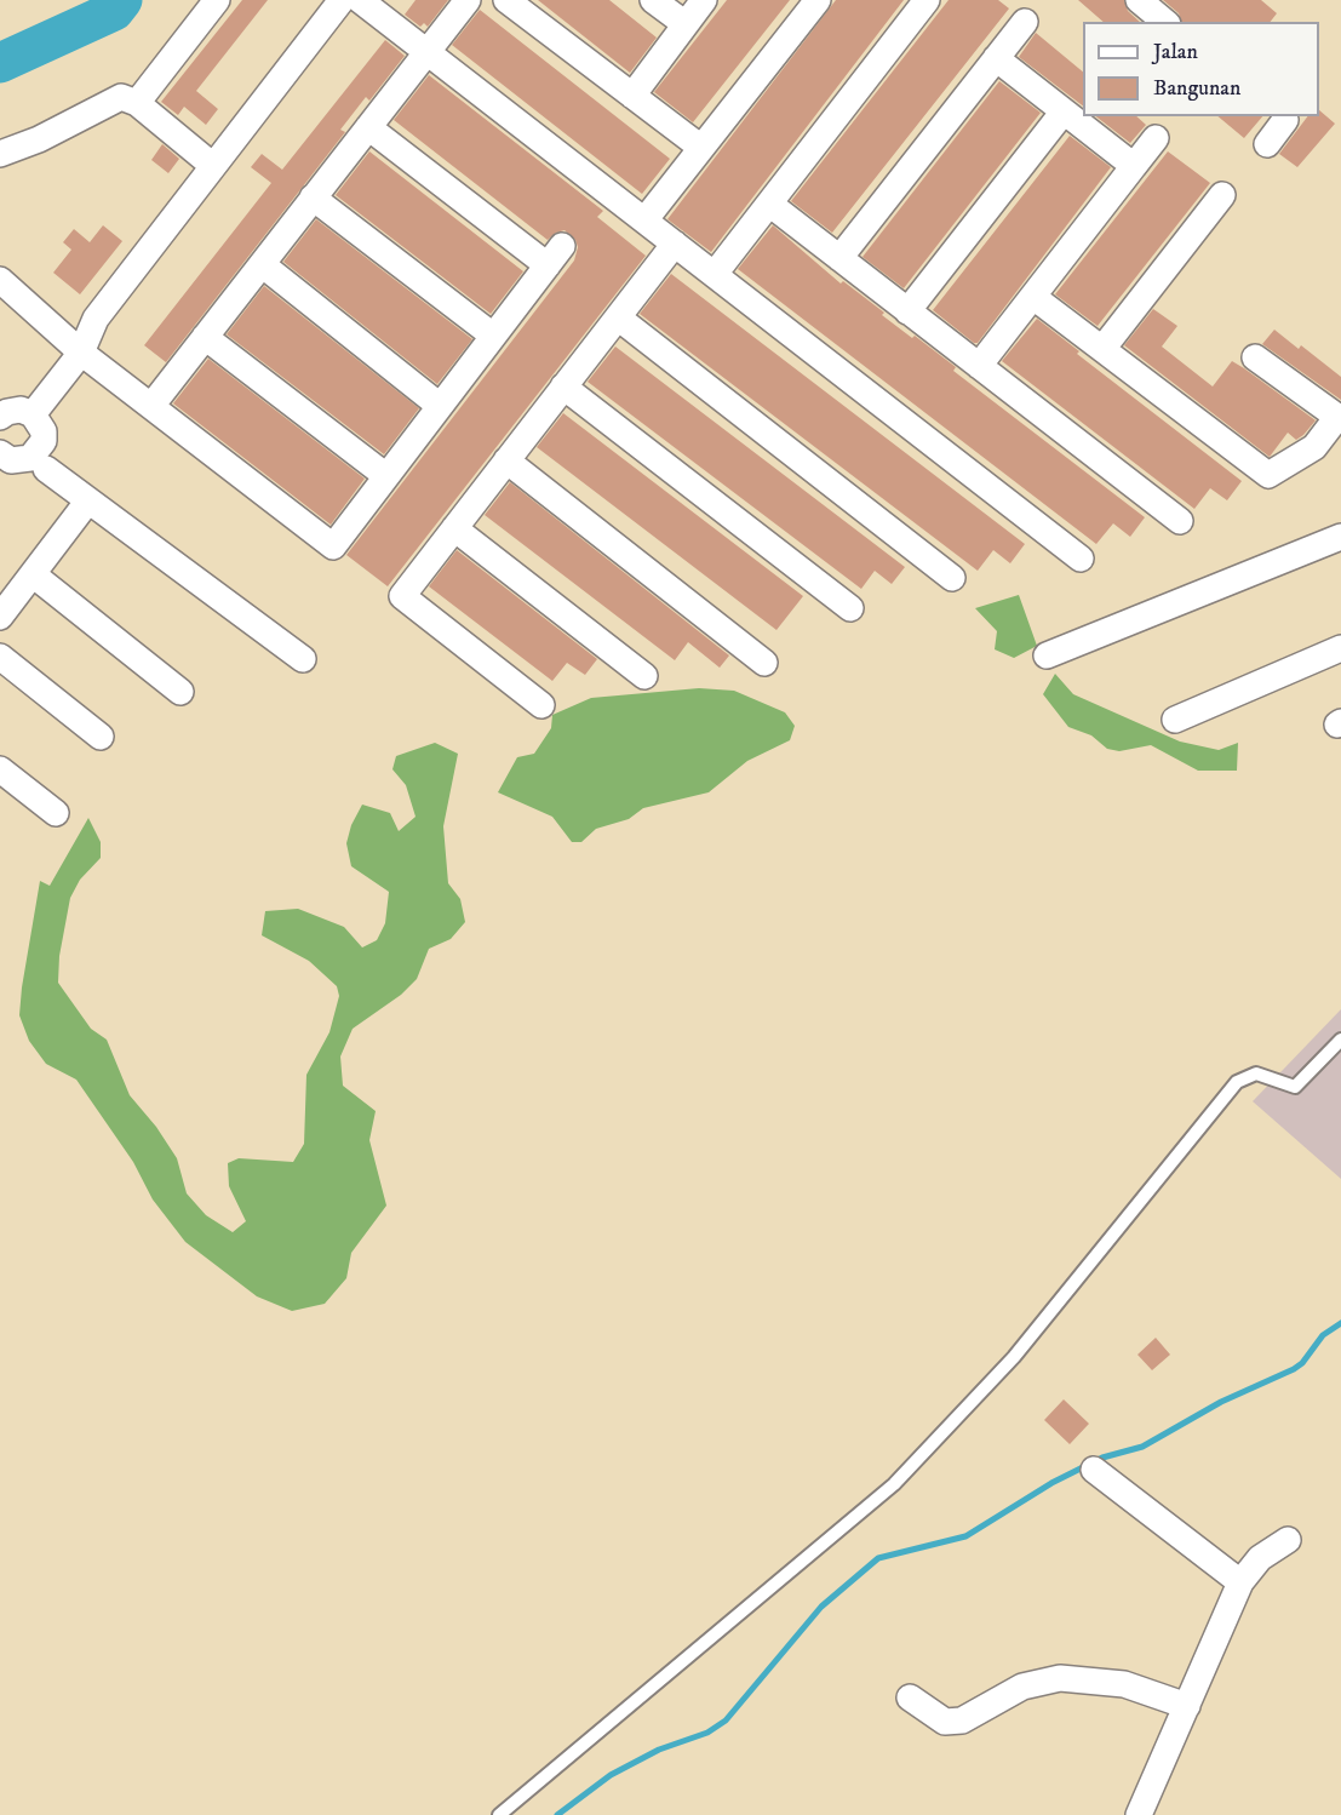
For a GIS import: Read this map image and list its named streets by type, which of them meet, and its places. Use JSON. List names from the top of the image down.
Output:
{
  "legend": ["Jalan", "Bangunan"]
}
